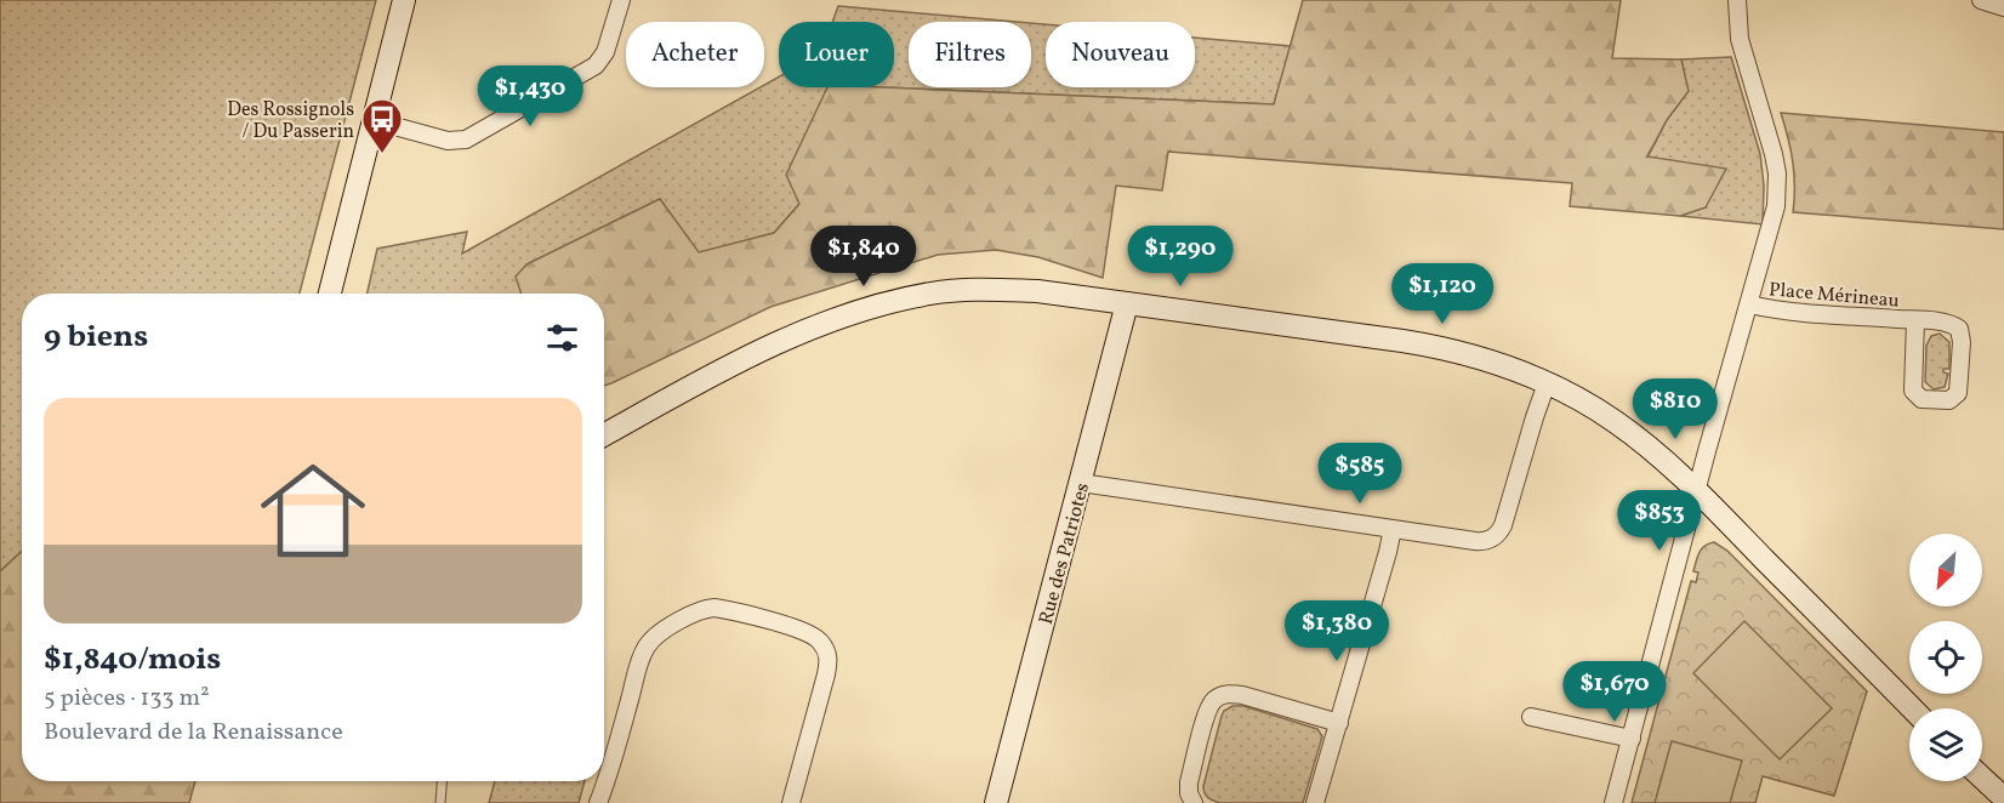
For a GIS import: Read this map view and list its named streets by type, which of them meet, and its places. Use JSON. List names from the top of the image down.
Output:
{
  "streets": {
    "street": ["Place Mérineau", "Rue des Patriotes"]
  },
  "places": {
    "bus stop": ["Des Rossignols / Du Passerin"]
  },
  "north": "bottom left",
  "page": {
    "chip": [
      "Acheter",
      "Louer",
      "Filtres",
      "Nouveau"
    ],
    "price": [
      "$1,430",
      "$1,840",
      "$1,290",
      "$1,120",
      "$810",
      "$585",
      "$853",
      "$1,380",
      "$1,670"
    ],
    "heading": "9 biens",
    "list": [
      {
        "name": "$1,840/mois",
        "note": "5 pièces · 133 m² · Boulevard de la Renaissance"
      }
    ]
  }
}
